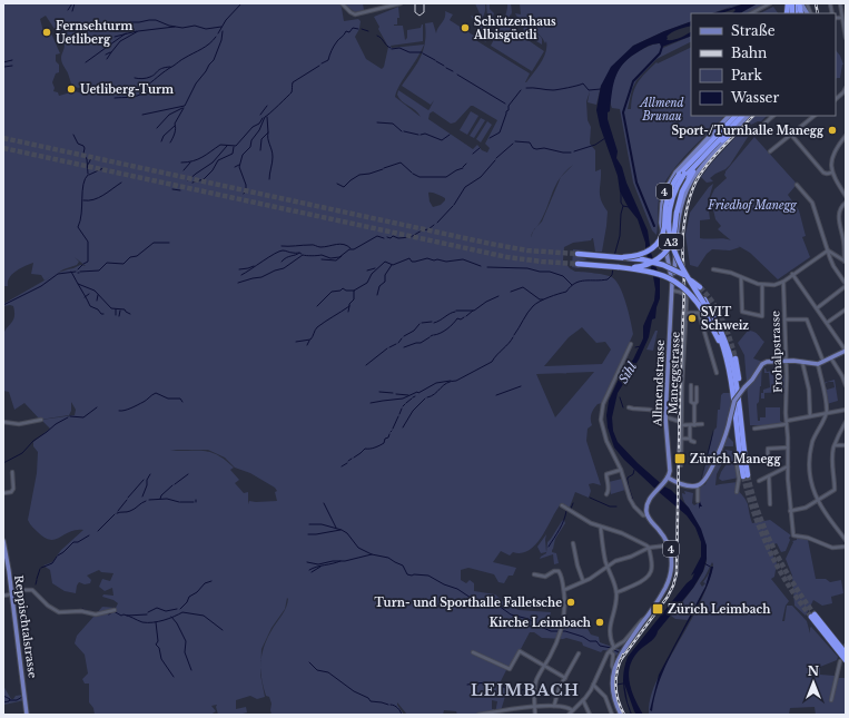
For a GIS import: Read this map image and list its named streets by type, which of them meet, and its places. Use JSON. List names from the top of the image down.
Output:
{
  "streets": {
    "highway": ["A3"],
    "main road": ["4", "Allmendstrasse", "Reppischtalstrasse"],
    "street": ["Frohalpstrasse", "Maneggstrasse"]
  },
  "crossings": [
    ["Maneggstrasse", "Allmendstrasse"]
  ],
  "districts": ["LEIMBACH"],
  "water": ["Sihl"],
  "parks": ["Allmend Brunau", "Friedhof Manegg"],
  "places": {
    "other": [
      "Schützenhaus Albisgüetli",
      "Fernsehturm Uetliberg",
      "Uetliberg-Turm",
      "Sport-/Turnhalle Manegg",
      "SVIT Schweiz",
      "Turn- und Sporthalle Falletsche",
      "Kirche Leimbach"
    ],
    "transit": ["Zürich Manegg", "Zürich Leimbach"]
  },
  "legend": [
    "Straße",
    "Bahn",
    "Park",
    "Wasser"
  ],
  "north": "top"
}
